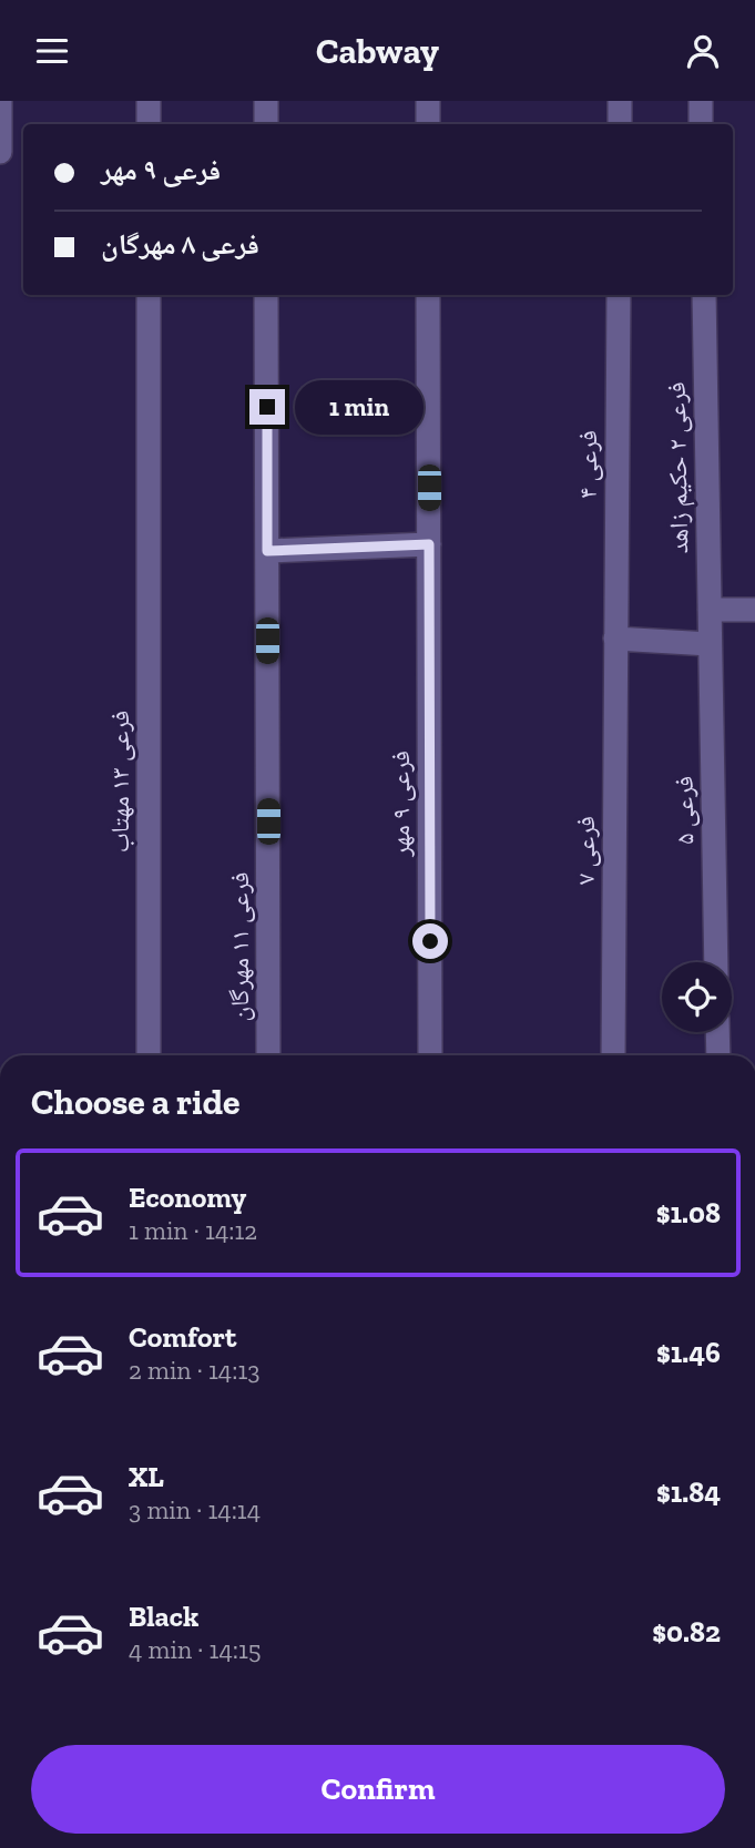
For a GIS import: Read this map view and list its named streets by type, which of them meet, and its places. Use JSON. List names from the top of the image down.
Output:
{
  "streets": {
    "street": [
      "فرعی ۴",
      "فرعی ۲ حکیم زاهد",
      "فرعی ۱۳ مهتاب",
      "فرعی ۹ مهر",
      "فرعی ۵",
      "فرعی ۷",
      "فرعی ۱۱ مهرگان"
    ]
  },
  "crossings": [
    ["فرعی ۴", "فرعی ۷"],
    ["فرعی ۲ حکیم زاهد", "فرعی ۵"]
  ],
  "page": {
    "header": "Cabway",
    "banner": ["فرعی ۹ مهر", "فرعی ۸ مهرگان"],
    "bubble": "1 min",
    "heading": "Choose a ride",
    "list": [
      {
        "name": "Economy",
        "note": "1 min · 14:12",
        "value": "$1.08"
      },
      {
        "name": "Comfort",
        "note": "2 min · 14:13",
        "value": "$1.46"
      },
      {
        "name": "XL",
        "note": "3 min · 14:14",
        "value": "$1.84"
      },
      {
        "name": "Black",
        "note": "4 min · 14:15",
        "value": "$0.82"
      }
    ],
    "buttons": "Confirm"
  }
}
